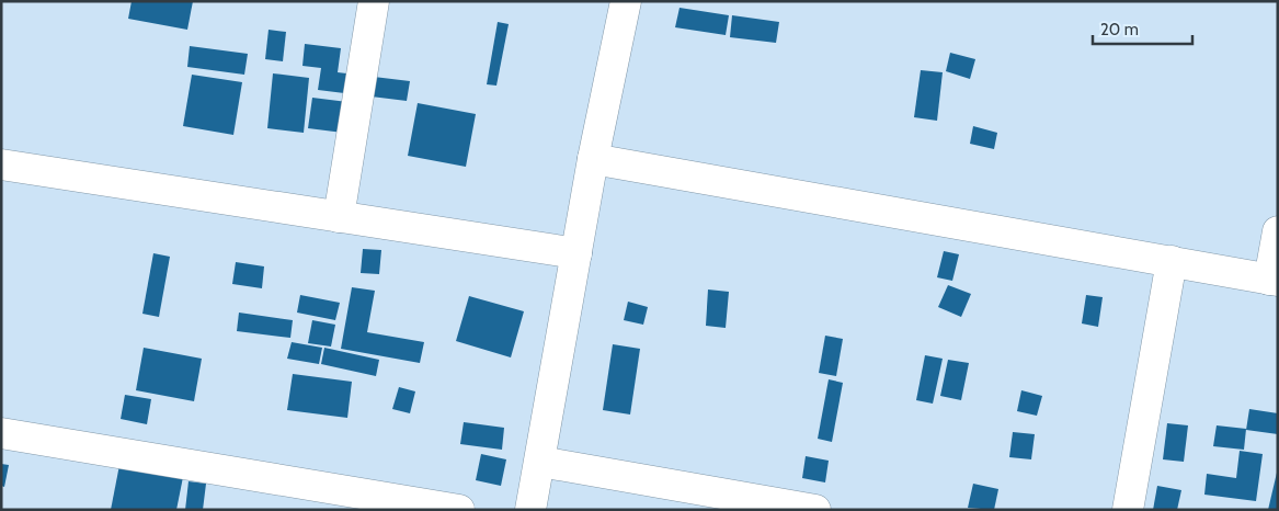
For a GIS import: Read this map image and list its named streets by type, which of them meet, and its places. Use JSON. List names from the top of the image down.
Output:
{
  "scale_bar": "20 m"
}
